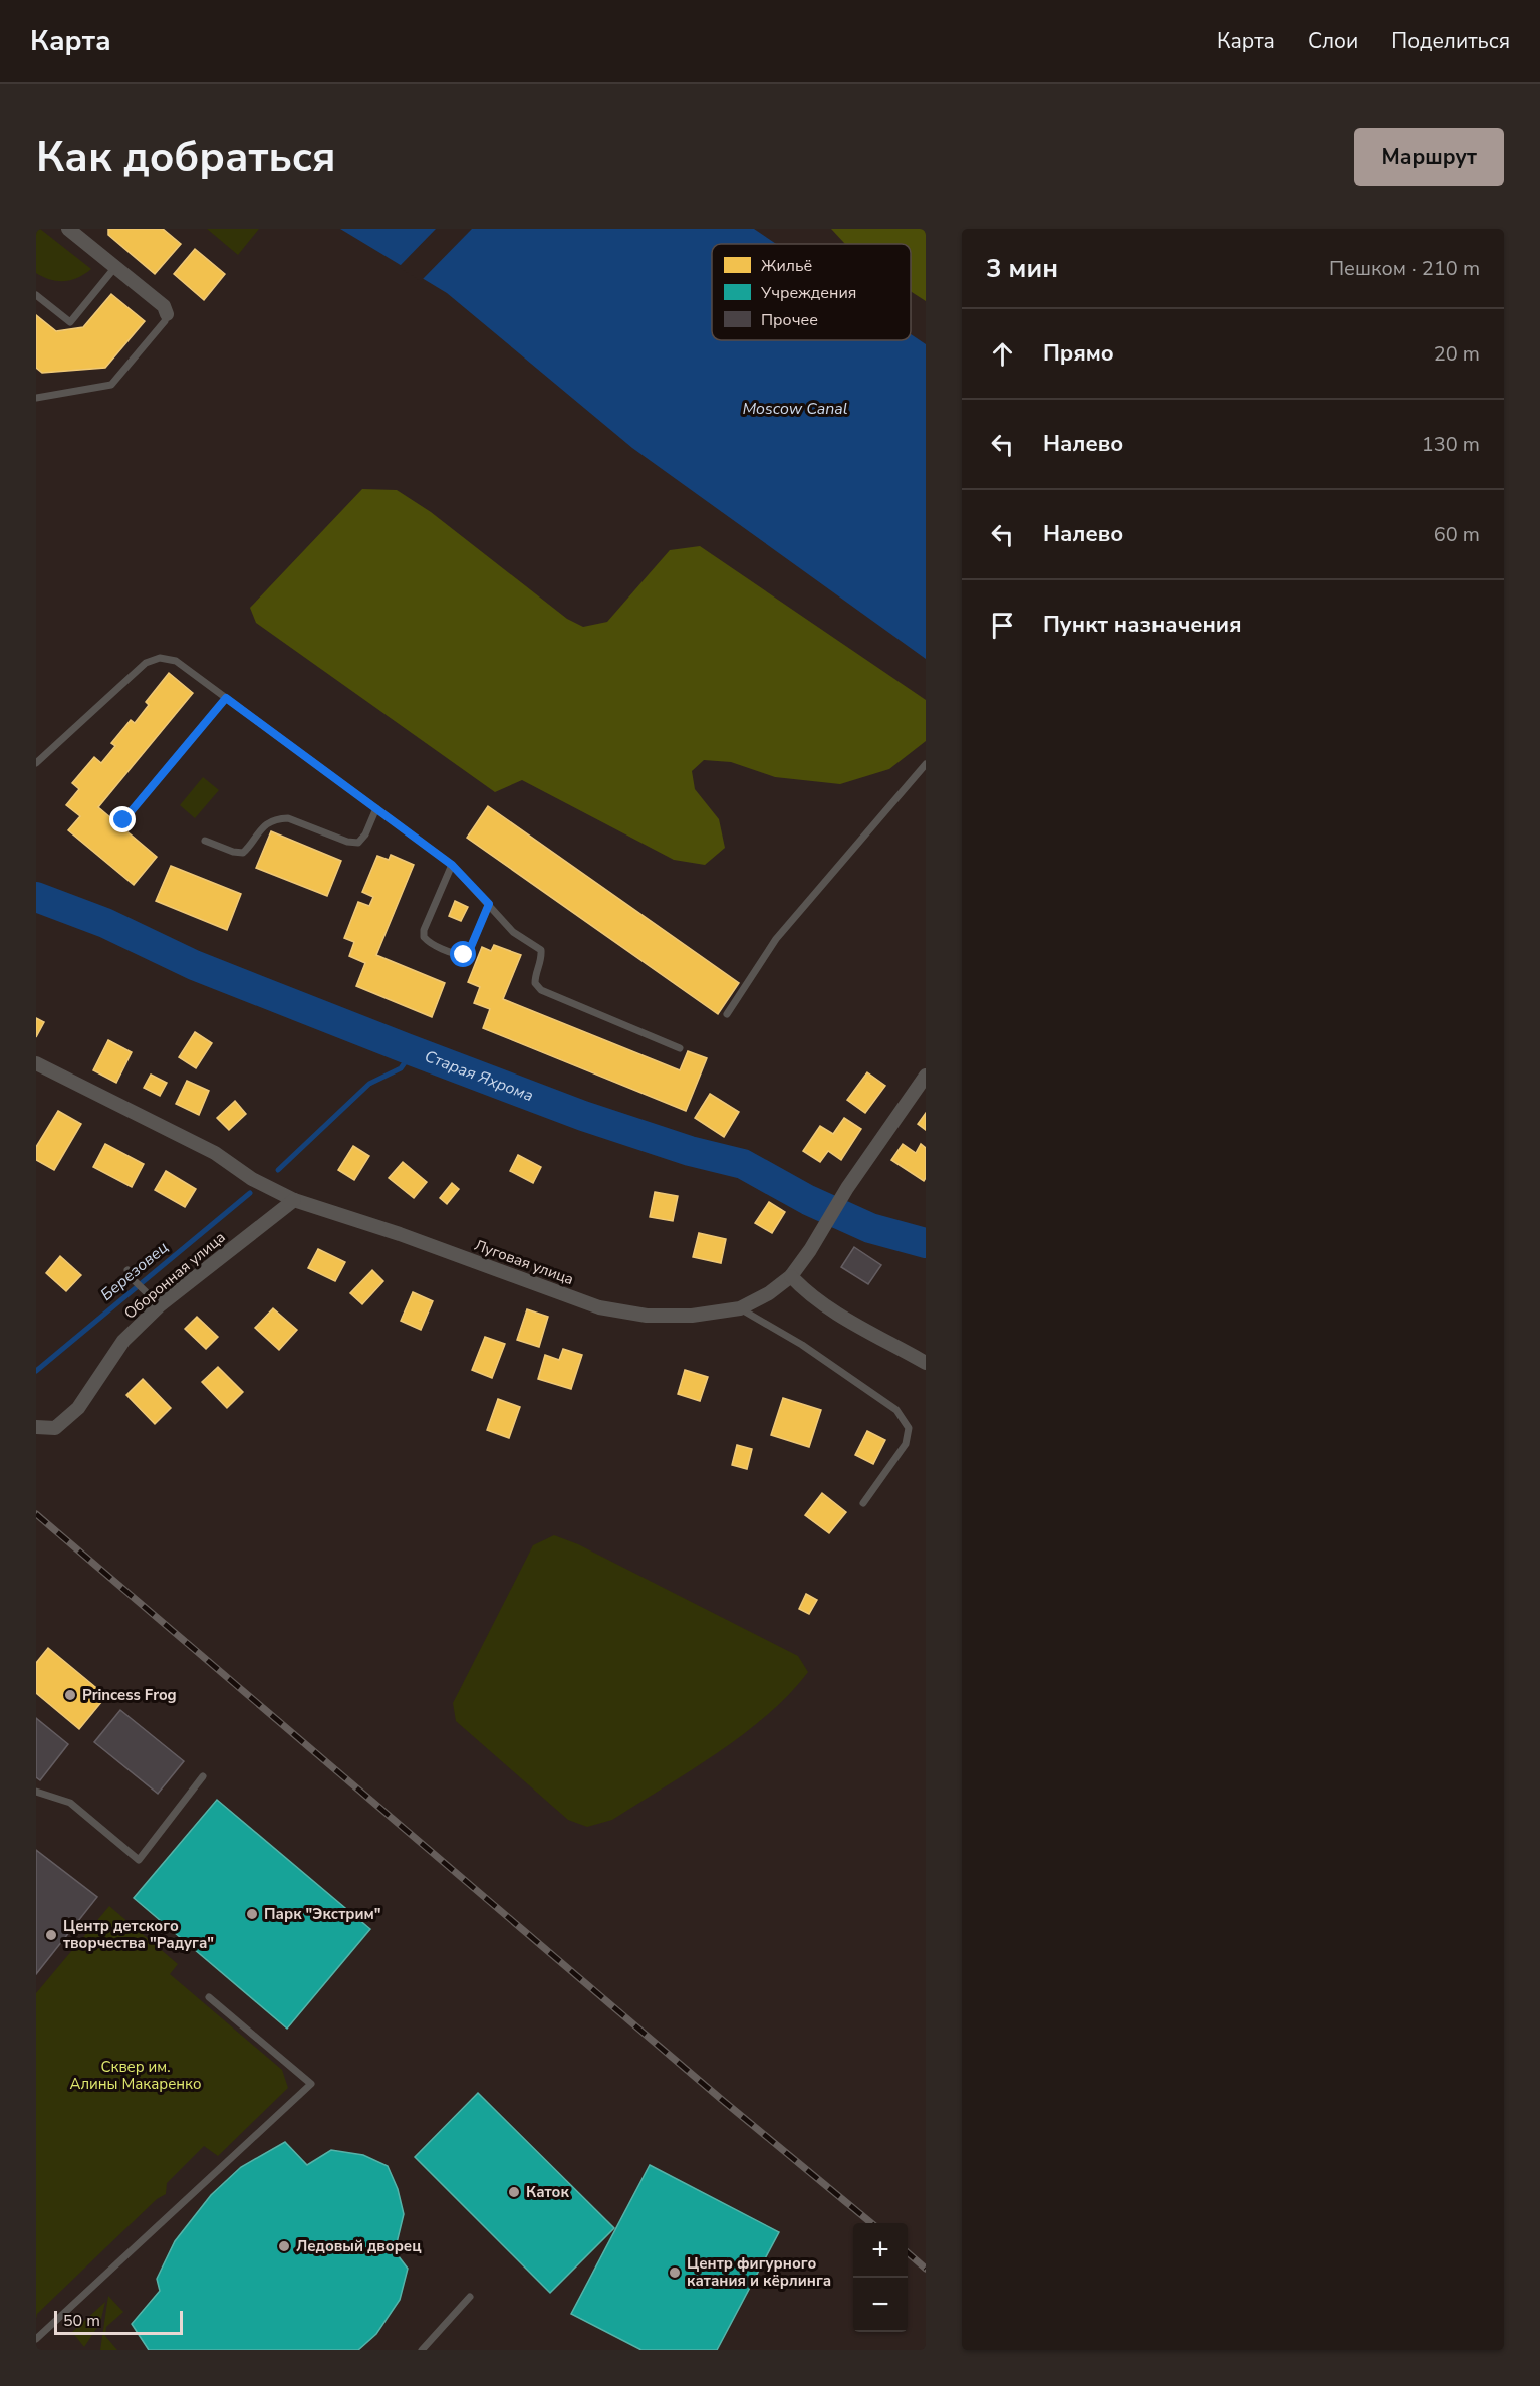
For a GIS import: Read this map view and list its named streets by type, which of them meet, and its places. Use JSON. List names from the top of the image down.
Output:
{
  "streets": {
    "street": ["Луговая улица", "Оборонная улица"]
  },
  "crossings": [
    ["Луговая улица", "Оборонная улица"]
  ],
  "water": ["Moscow Canal", "Старая Яхрома", "Березовец"],
  "parks": ["Сквер им. Алины Макаренко"],
  "places": [
    "Princess Frog",
    "Парк \"Экстрим\"",
    "Центр детского творчества \"Радуга\"",
    "Каток",
    "Ледовый дворец",
    "Центр фигурного катания и кёрлинга"
  ],
  "legend": ["Жильё", "Учреждения", "Прочее"],
  "scale_bar": "50 m",
  "page": {
    "header": "Карта",
    "nav": ["Карта", "Слои", "Поделиться"],
    "buttons": "Маршрут",
    "title": "Как добраться",
    "heading": ["3 мин", "Пешком · 210 m"],
    "list": [
      ["Прямо", "20 m"],
      ["Налево", "130 m"],
      ["Налево", "60 m"],
      "Пункт назначения"
    ],
    "map_buttons": ["+", "−"],
    "scale": "50 m"
  }
}
